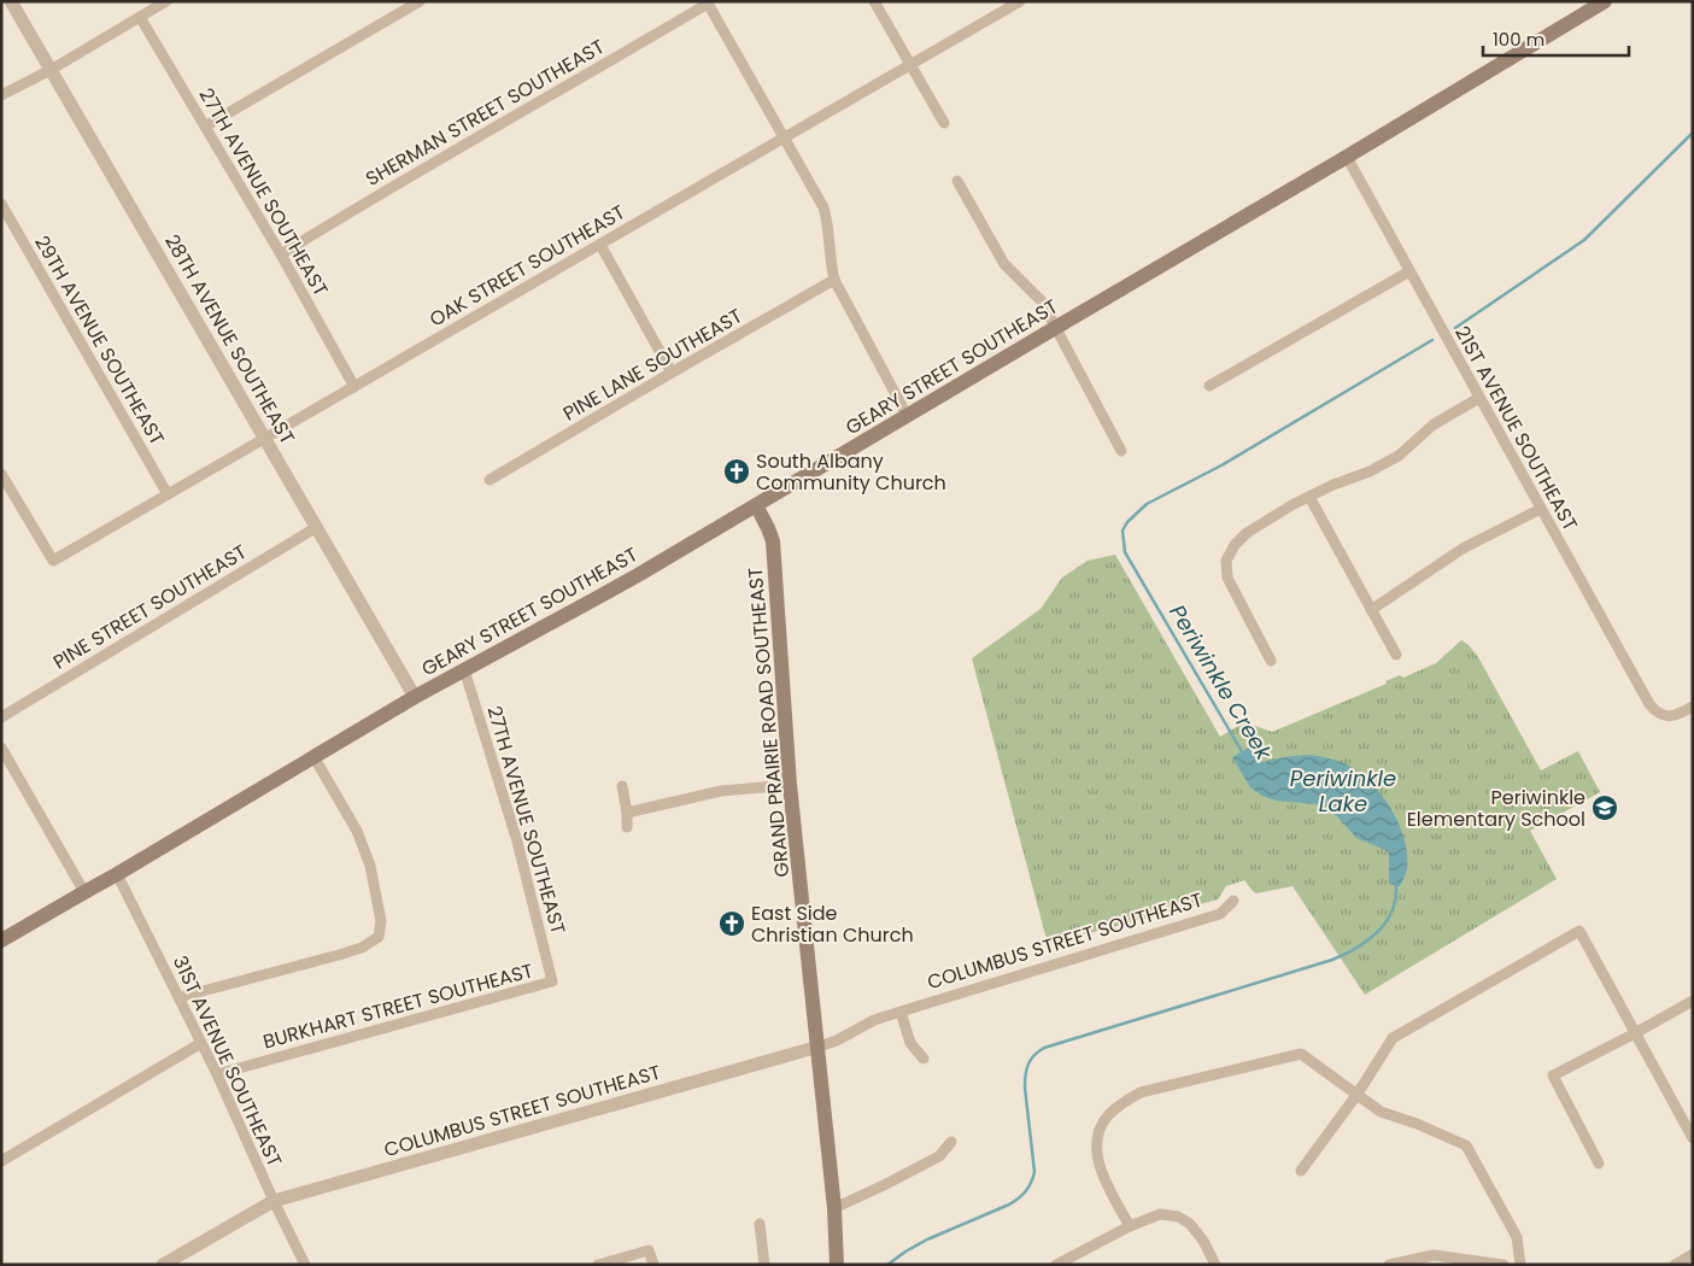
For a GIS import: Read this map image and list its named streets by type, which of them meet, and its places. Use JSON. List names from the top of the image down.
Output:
{
  "streets": {
    "main road": ["GEARY STREET SOUTHEAST", "GRAND PRAIRIE ROAD SOUTHEAST"],
    "street": [
      "SHERMAN STREET SOUTHEAST",
      "27TH AVENUE SOUTHEAST",
      "OAK STREET SOUTHEAST",
      "28TH AVENUE SOUTHEAST",
      "29TH AVENUE SOUTHEAST",
      "PINE LANE SOUTHEAST",
      "21ST AVENUE SOUTHEAST",
      "PINE STREET SOUTHEAST",
      "COLUMBUS STREET SOUTHEAST",
      "BURKHART STREET SOUTHEAST",
      "31ST AVENUE SOUTHEAST"
    ]
  },
  "crossings": [
    ["SHERMAN STREET SOUTHEAST", "27TH AVENUE SOUTHEAST"],
    ["27TH AVENUE SOUTHEAST", "OAK STREET SOUTHEAST"],
    ["27TH AVENUE SOUTHEAST", "GEARY STREET SOUTHEAST"],
    ["27TH AVENUE SOUTHEAST", "BURKHART STREET SOUTHEAST"],
    ["OAK STREET SOUTHEAST", "28TH AVENUE SOUTHEAST"],
    ["OAK STREET SOUTHEAST", "29TH AVENUE SOUTHEAST"],
    ["28TH AVENUE SOUTHEAST", "GEARY STREET SOUTHEAST"],
    ["28TH AVENUE SOUTHEAST", "PINE STREET SOUTHEAST"],
    ["GEARY STREET SOUTHEAST", "21ST AVENUE SOUTHEAST"],
    ["GEARY STREET SOUTHEAST", "GRAND PRAIRIE ROAD SOUTHEAST"],
    ["GEARY STREET SOUTHEAST", "31ST AVENUE SOUTHEAST"],
    ["GRAND PRAIRIE ROAD SOUTHEAST", "COLUMBUS STREET SOUTHEAST"],
    ["COLUMBUS STREET SOUTHEAST", "31ST AVENUE SOUTHEAST"],
    ["BURKHART STREET SOUTHEAST", "31ST AVENUE SOUTHEAST"]
  ],
  "water": ["Periwinkle Creek", "Periwinkle Lake"],
  "places": {
    "church": ["South Albany Community Church", "East Side Christian Church"],
    "school or university": ["Periwinkle Elementary School"]
  },
  "scale_bar": "100 m"
}
